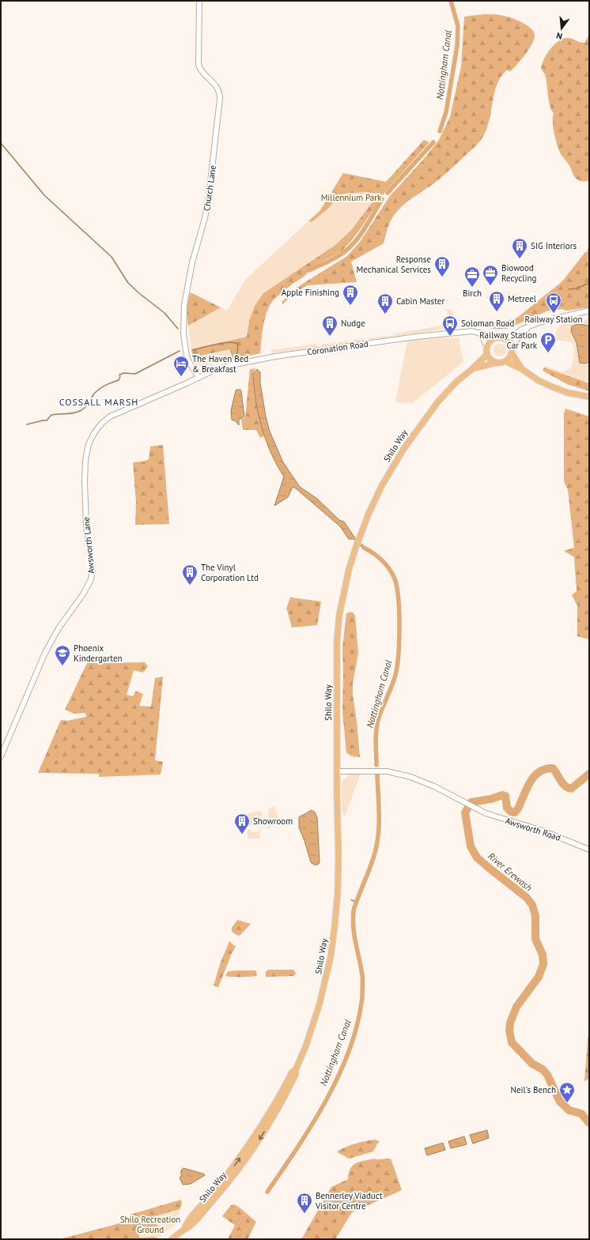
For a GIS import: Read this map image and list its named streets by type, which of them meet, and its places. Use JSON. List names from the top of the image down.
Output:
{
  "streets": {
    "main road": ["Shilo Way"],
    "street": [
      "Church Lane",
      "Coronation Road",
      "Awsworth Lane",
      "Awsworth Road"
    ]
  },
  "crossings": [
    ["Church Lane", "Coronation Road"],
    ["Church Lane", "Awsworth Lane"],
    ["Coronation Road", "Shilo Way"],
    ["Coronation Road", "Awsworth Lane"],
    ["Shilo Way", "Awsworth Road"]
  ],
  "districts": ["COSSALL MARSH"],
  "water": ["Nottingham Canal", "River Erewash"],
  "parks": ["Millennium Park", "Shilo Recreation Ground"],
  "places": {
    "building": [
      "SIG Interiors",
      "Response Mechanical Services",
      "Apple Finishing",
      "Metreel",
      "Cabin Master",
      "Nudge",
      "The Vinyl Corporation Ltd",
      "Showroom",
      "Bennerley Viaduct Visitor Centre"
    ],
    "office": ["Biowood Recycling", "Birch"],
    "bus stop": ["Railway Station", "Soloman Road"],
    "parking": ["Railway Station Car Park"],
    "hotel": ["The Haven Bed & Breakfast"],
    "school or university": ["Phoenix Kindergarten"],
    "place": ["Neil's Bench"]
  },
  "north": "bottom"
}
